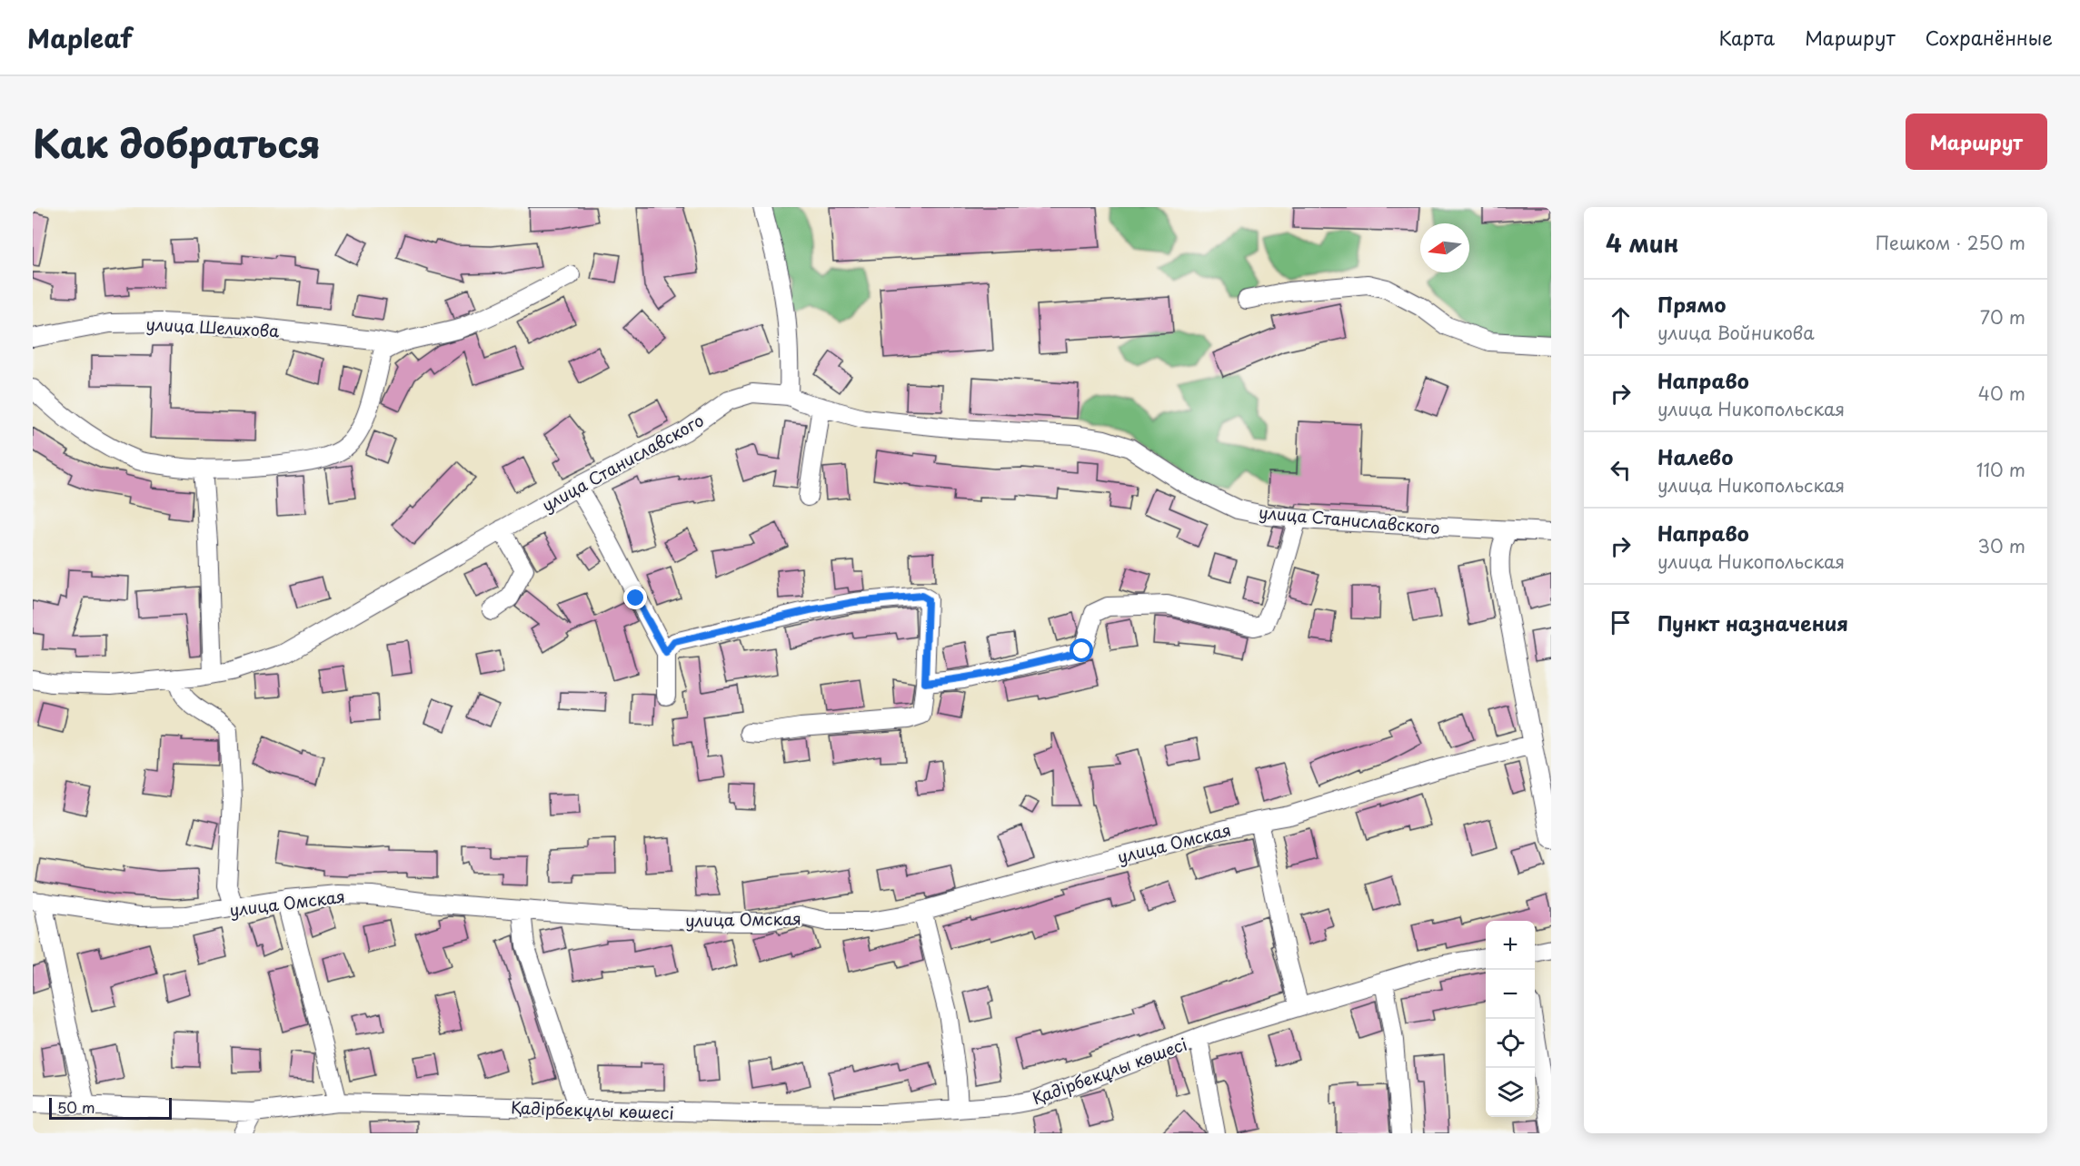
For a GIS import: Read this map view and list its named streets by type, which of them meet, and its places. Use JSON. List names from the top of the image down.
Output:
{
  "streets": {
    "street": [
      "улица Шелихова",
      "улица Станиславского",
      "улица Омская",
      "Қадірбекұлы көшесі"
    ]
  },
  "scale_bar": "50 m",
  "north": "left",
  "page": {
    "header": "Mapleaf",
    "nav": ["Карта", "Маршрут", "Сохранённые"],
    "title": "Как добраться",
    "buttons": "Маршрут",
    "heading": ["4 мин", "Пешком · 250 m"],
    "list": [
      ["Прямо", "улица Войникова", "70 m"],
      ["Направо", "улица Никопольская", "40 m"],
      ["Налево", "улица Никопольская", "110 m"],
      ["Направо", "улица Никопольская", "30 m"],
      "Пункт назначения"
    ],
    "map_buttons": ["+", "−"],
    "scale": "50 m"
  }
}
